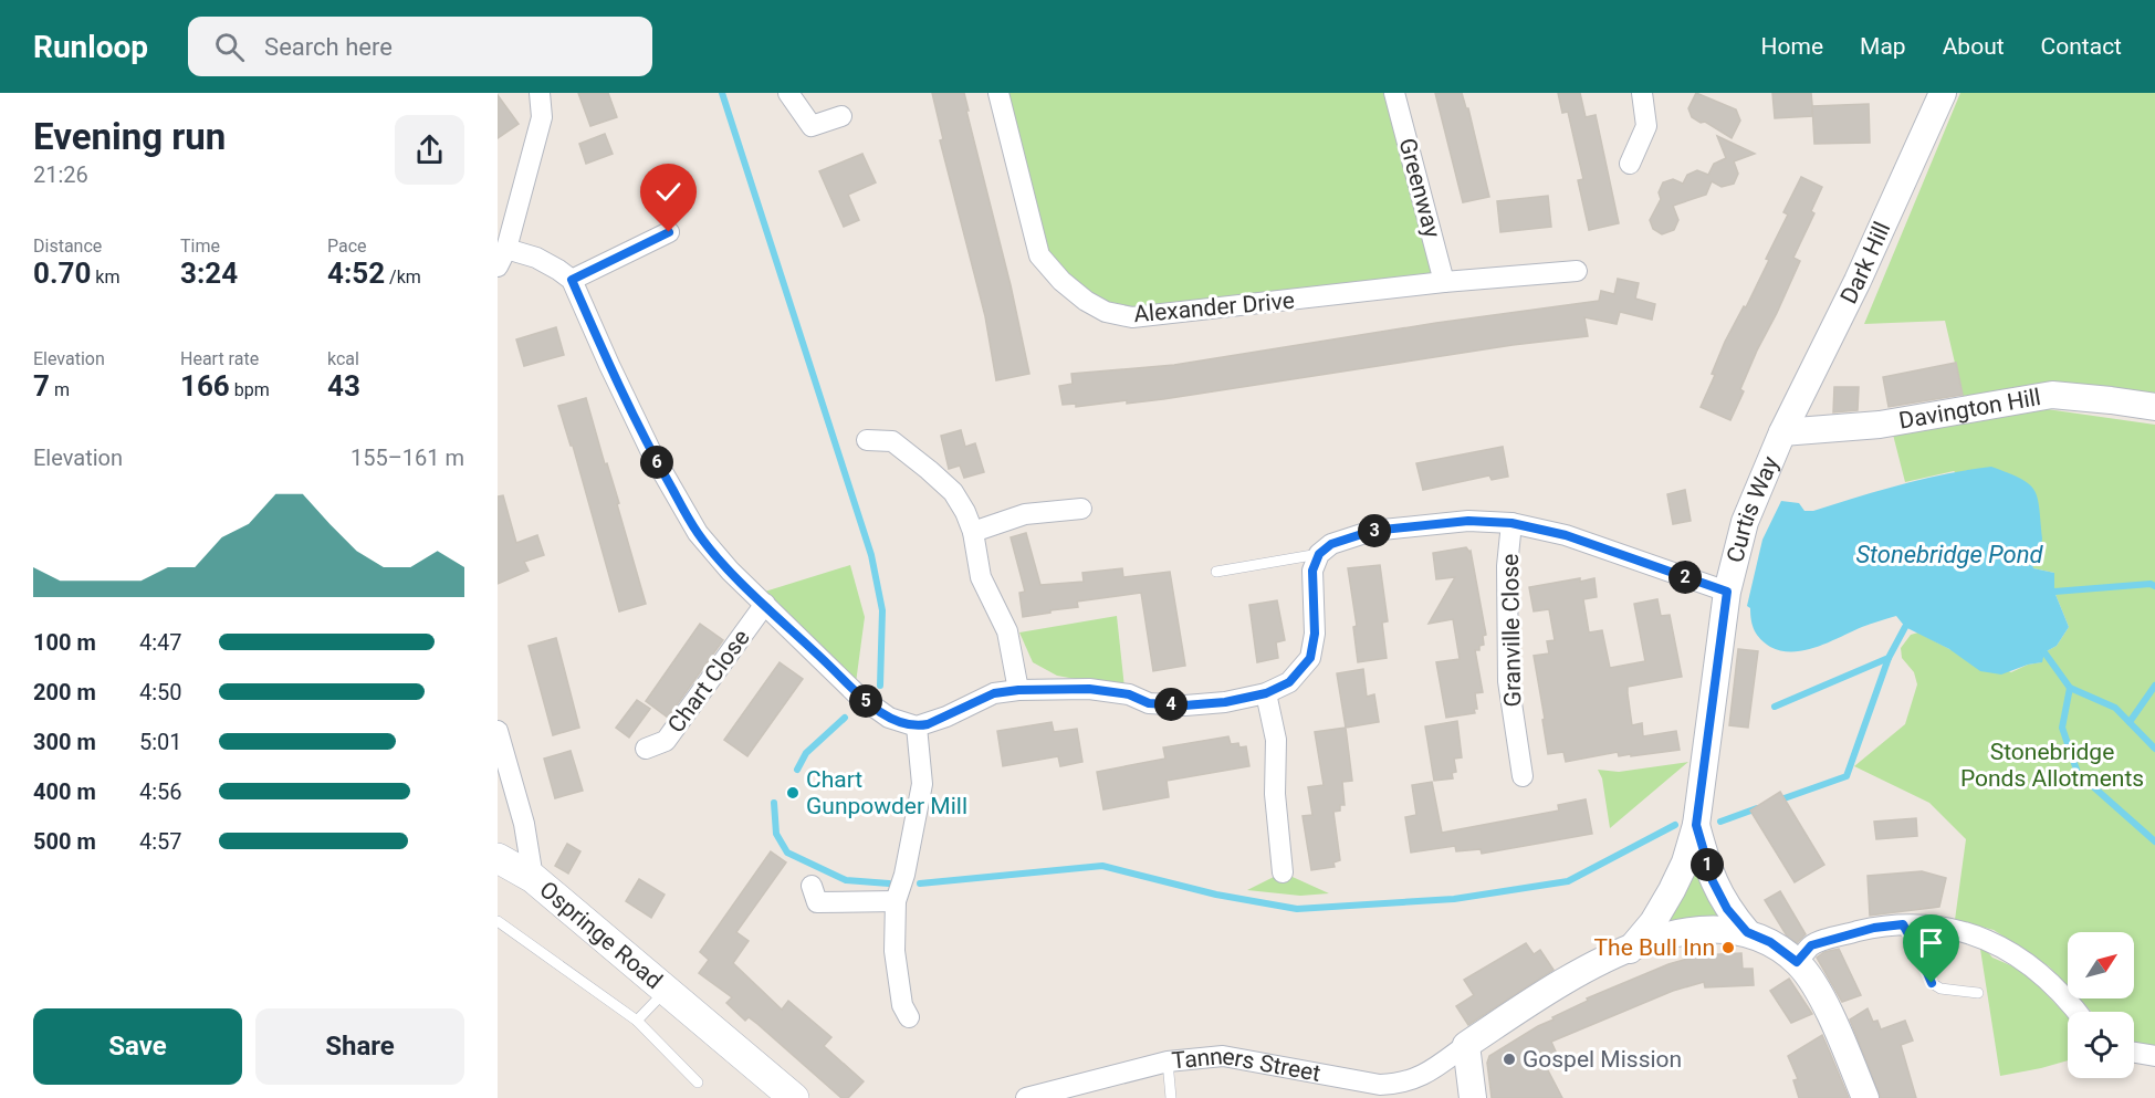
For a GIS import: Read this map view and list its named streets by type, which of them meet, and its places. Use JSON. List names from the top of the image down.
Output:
{
  "streets": {
    "main road": ["Ospringe Road"],
    "street": [
      "Greenway",
      "Dark Hill",
      "Alexander Drive",
      "Davington Hill",
      "Curtis Way",
      "Granville Close",
      "Chart Close",
      "Tanners Street"
    ]
  },
  "crossings": [
    ["Greenway", "Alexander Drive"],
    ["Dark Hill", "Davington Hill"],
    ["Dark Hill", "Curtis Way"],
    ["Davington Hill", "Curtis Way"],
    ["Curtis Way", "Tanners Street"]
  ],
  "water": ["Stonebridge Pond"],
  "parks": ["Stonebridge Ponds Allotments"],
  "places": ["Chart Gunpowder Mill", "The Bull Inn", "Gospel Mission"],
  "north": "top right",
  "page": {
    "header": "Runloop",
    "search": "Search here",
    "nav": [
      "Home",
      "Map",
      "About",
      "Contact"
    ],
    "heading": ["Evening run", "21:26"],
    "stats": [
      ["Distance", "0.70 km"],
      ["Time", "3:24"],
      ["Pace", "4:52 /km"],
      ["Elevation", "7 m"],
      ["Heart rate", "166 bpm"],
      ["kcal", "43"]
    ],
    "chart": ["Elevation", "155–161 m"],
    "pins": [
      "6",
      "3",
      "2",
      "5",
      "4",
      "1"
    ],
    "list": [
      {
        "name": "100 m",
        "note": "4:47"
      },
      {
        "name": "200 m",
        "note": "4:50"
      },
      {
        "name": "300 m",
        "note": "5:01"
      },
      {
        "name": "400 m",
        "note": "4:56"
      },
      {
        "name": "500 m",
        "note": "4:57"
      }
    ],
    "buttons": ["Save", "Share"]
  }
}
